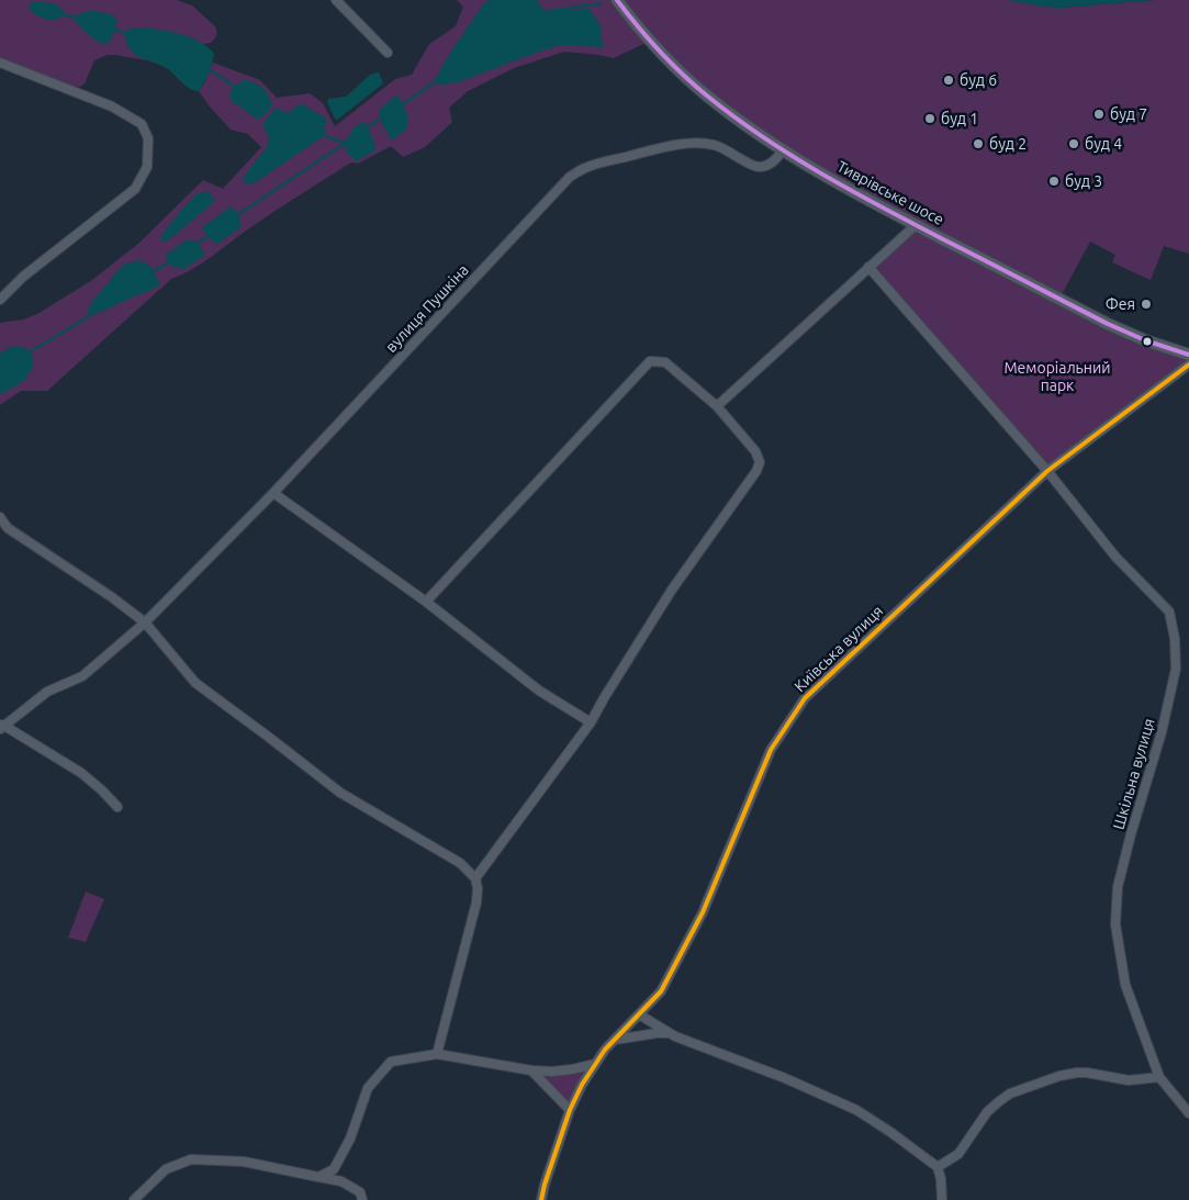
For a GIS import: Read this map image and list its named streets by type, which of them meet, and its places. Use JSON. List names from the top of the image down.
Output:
{
  "streets": {
    "main road": ["Тиврівське шосе"],
    "street": ["вулиця Пушкіна", "Київська вулиця", "Шкільна вулиця"]
  },
  "crossings": [
    ["Тиврівське шосе", "вулиця Пушкіна"],
    ["Київська вулиця", "Шкільна вулиця"]
  ],
  "parks": ["Меморіальний парк"],
  "places": [
    "буд 6",
    "буд 7",
    "буд 1",
    "буд 2",
    "буд 4",
    "буд 3",
    "Фея"
  ]
}
